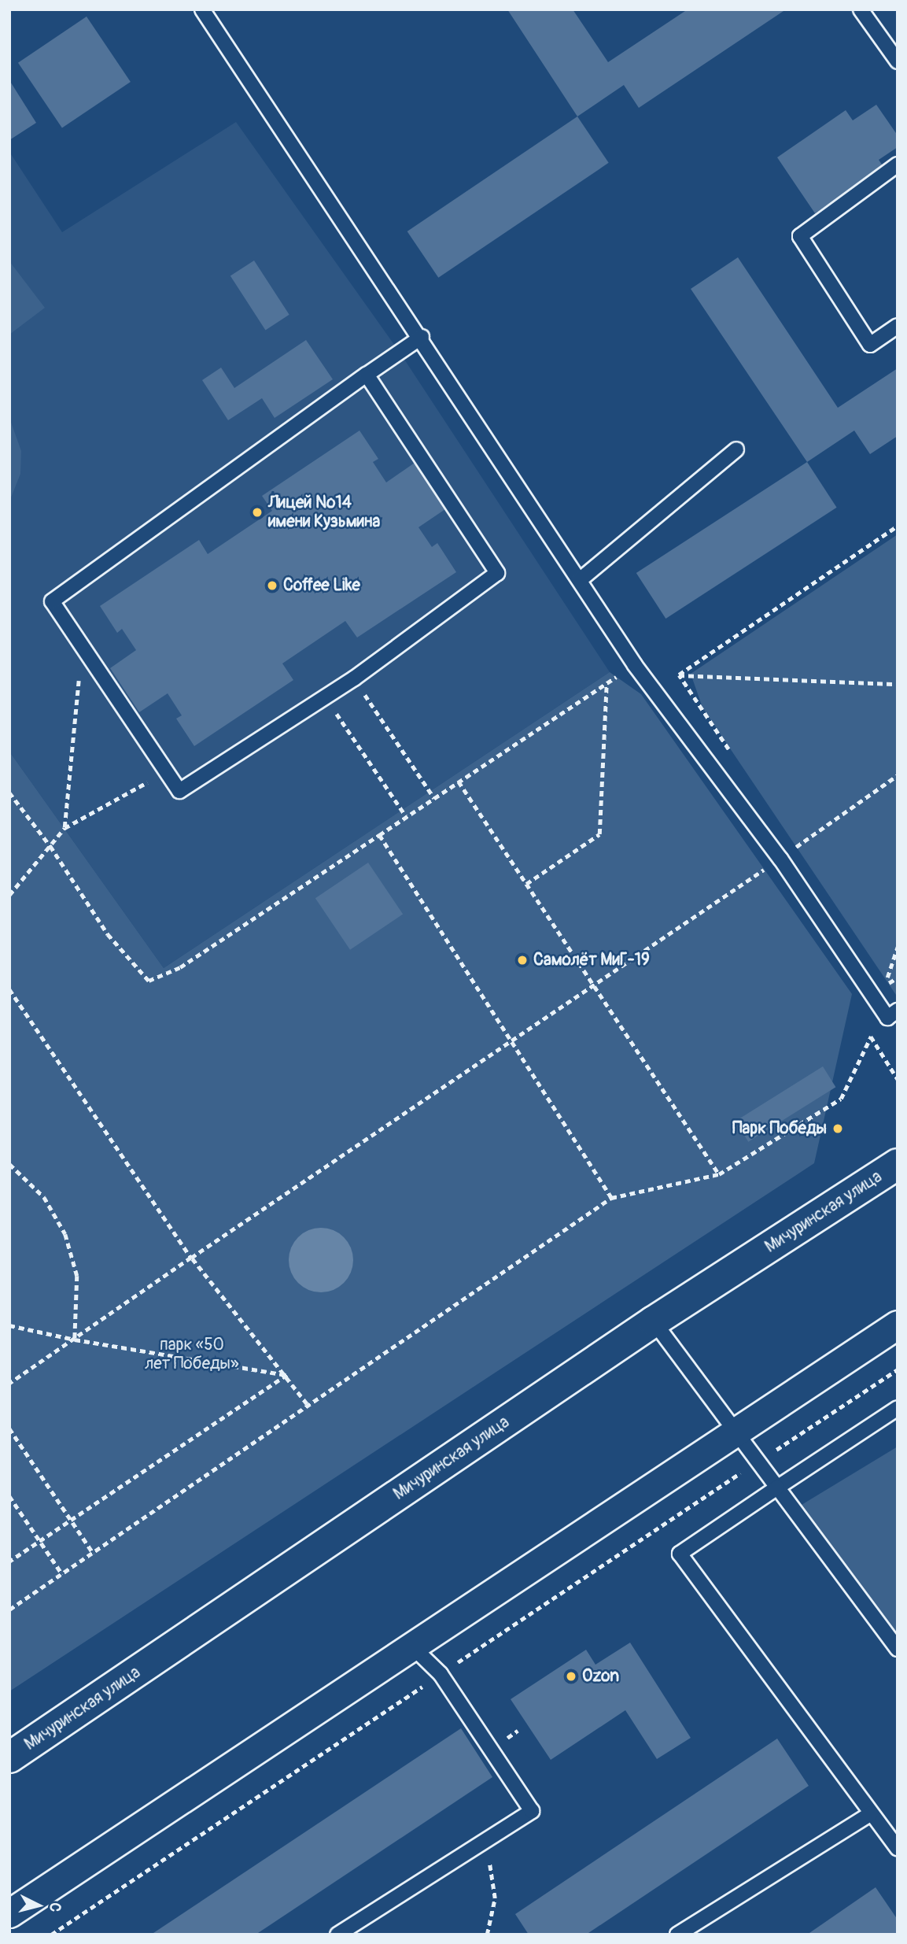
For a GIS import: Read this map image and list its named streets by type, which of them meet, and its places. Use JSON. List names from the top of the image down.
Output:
{
  "streets": {
    "main road": ["Мичуринская улица"]
  },
  "parks": ["парк «50 лет Победы»"],
  "places": [
    "Лицей №14 имени Кузьмина",
    "Coffee Like",
    "Самолёт МиГ-19",
    "Парк Победы",
    "Ozon"
  ],
  "north": "right"
}
